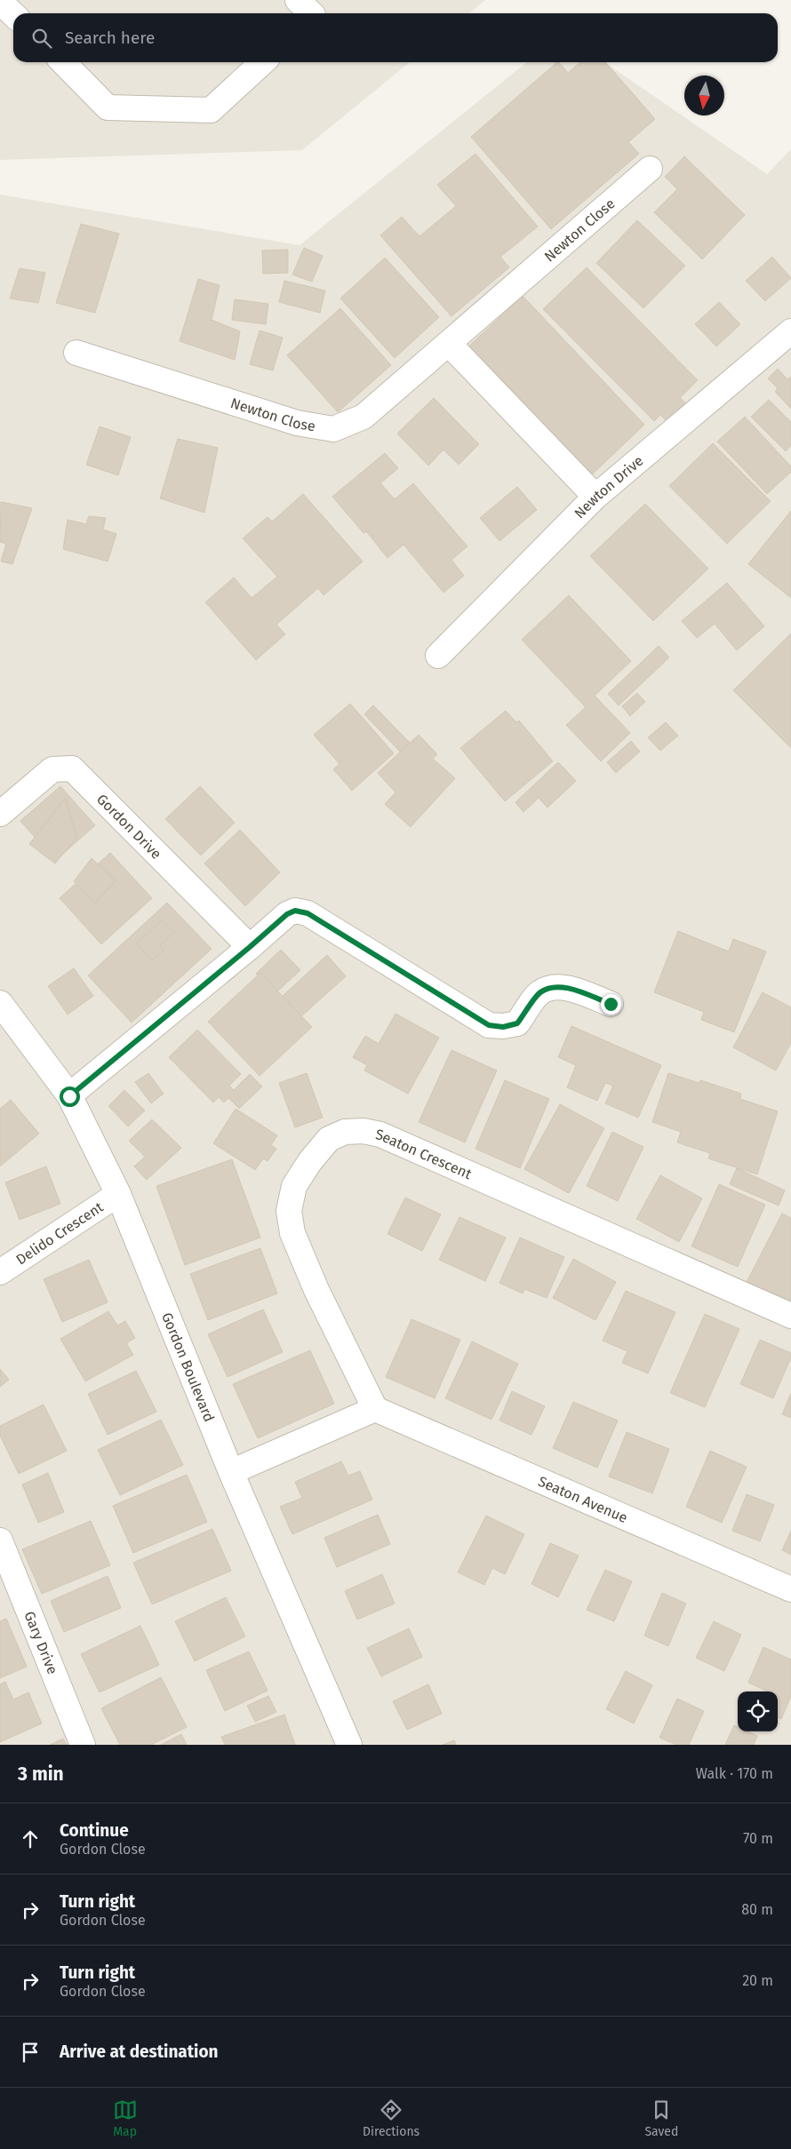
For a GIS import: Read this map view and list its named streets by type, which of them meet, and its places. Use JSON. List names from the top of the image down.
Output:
{
  "streets": {
    "street": [
      "Newton Close",
      "Newton Drive",
      "Gordon Drive",
      "Seaton Crescent",
      "Delido Crescent",
      "Gordon Boulevard",
      "Seaton Avenue",
      "Gary Drive"
    ]
  },
  "crossings": [
    ["Seaton Crescent", "Seaton Avenue"],
    ["Delido Crescent", "Gordon Boulevard"]
  ],
  "north": "bottom",
  "page": {
    "search": "Search here",
    "heading": ["3 min", "Walk · 170 m"],
    "list": [
      ["Continue", "Gordon Close", "70 m"],
      ["Turn right", "Gordon Close", "80 m"],
      ["Turn right", "Gordon Close", "20 m"],
      "Arrive at destination"
    ],
    "nav": ["Map", "Directions", "Saved"]
  }
}
